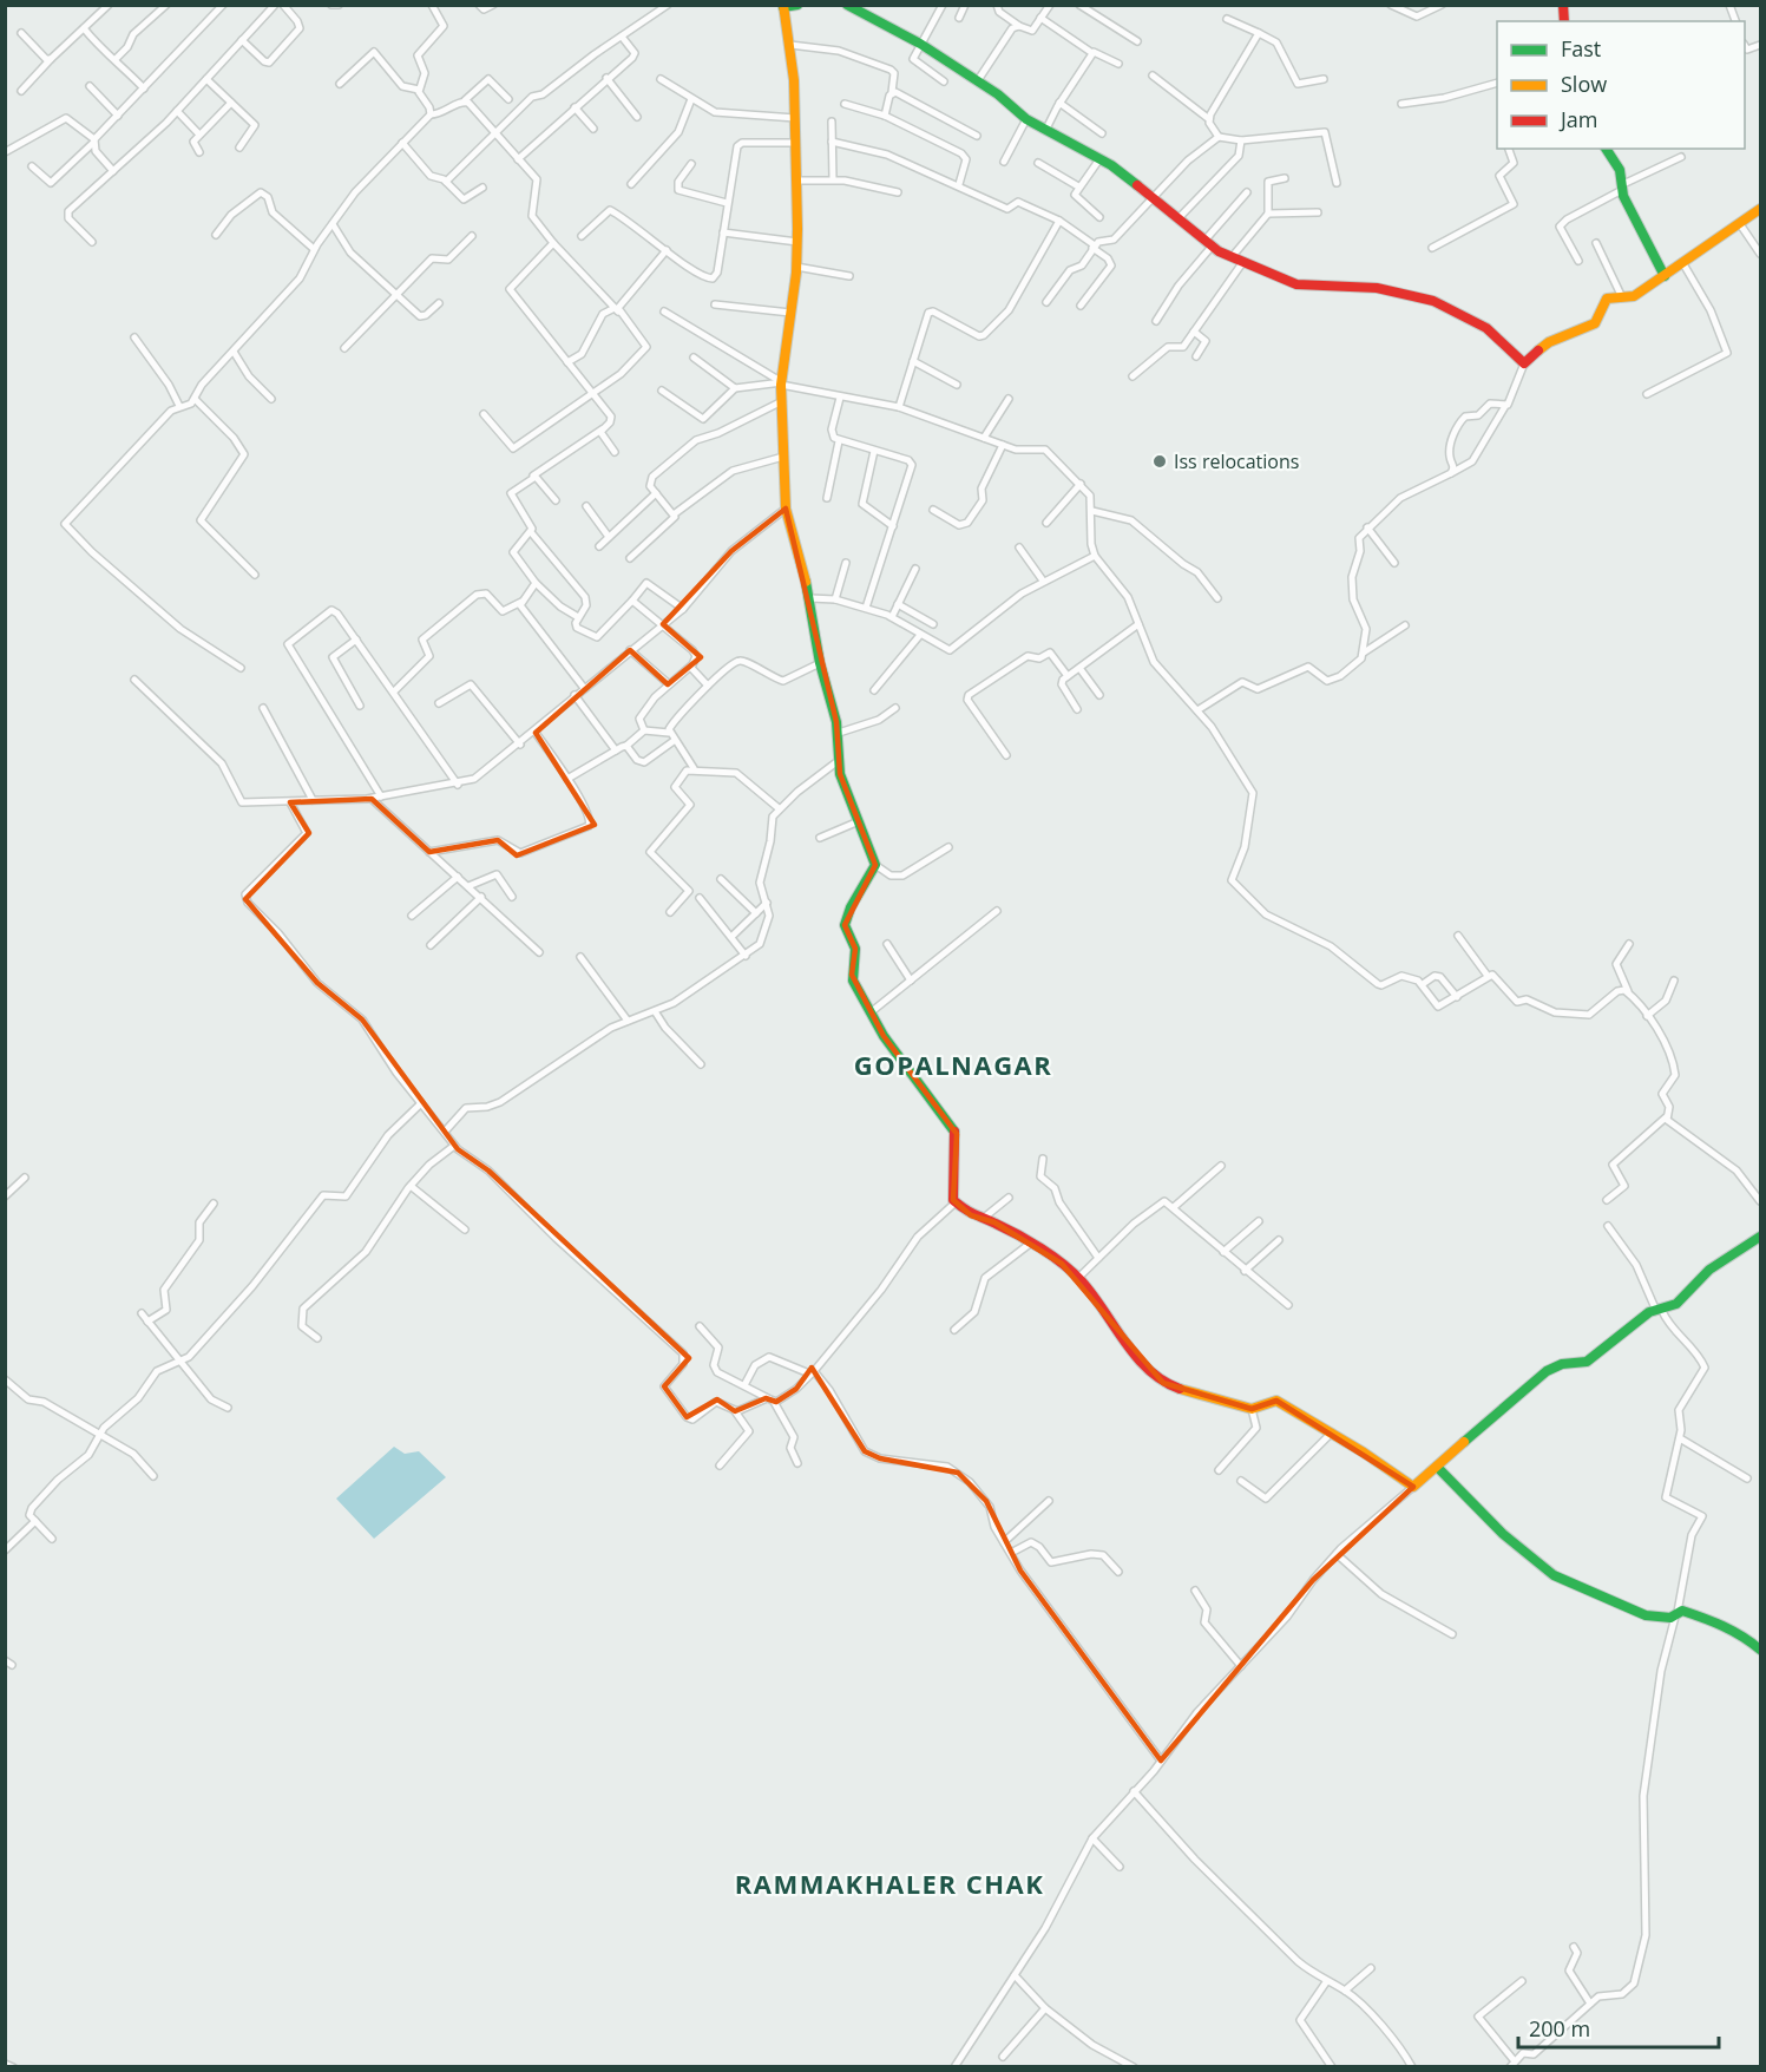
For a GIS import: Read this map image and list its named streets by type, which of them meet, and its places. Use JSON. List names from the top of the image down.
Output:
{
  "districts": ["GOPALNAGAR", "RAMMAKHALER CHAK"],
  "places": ["Iss relocations"],
  "legend": ["Fast", "Slow", "Jam"],
  "scale_bar": "200 m"
}
